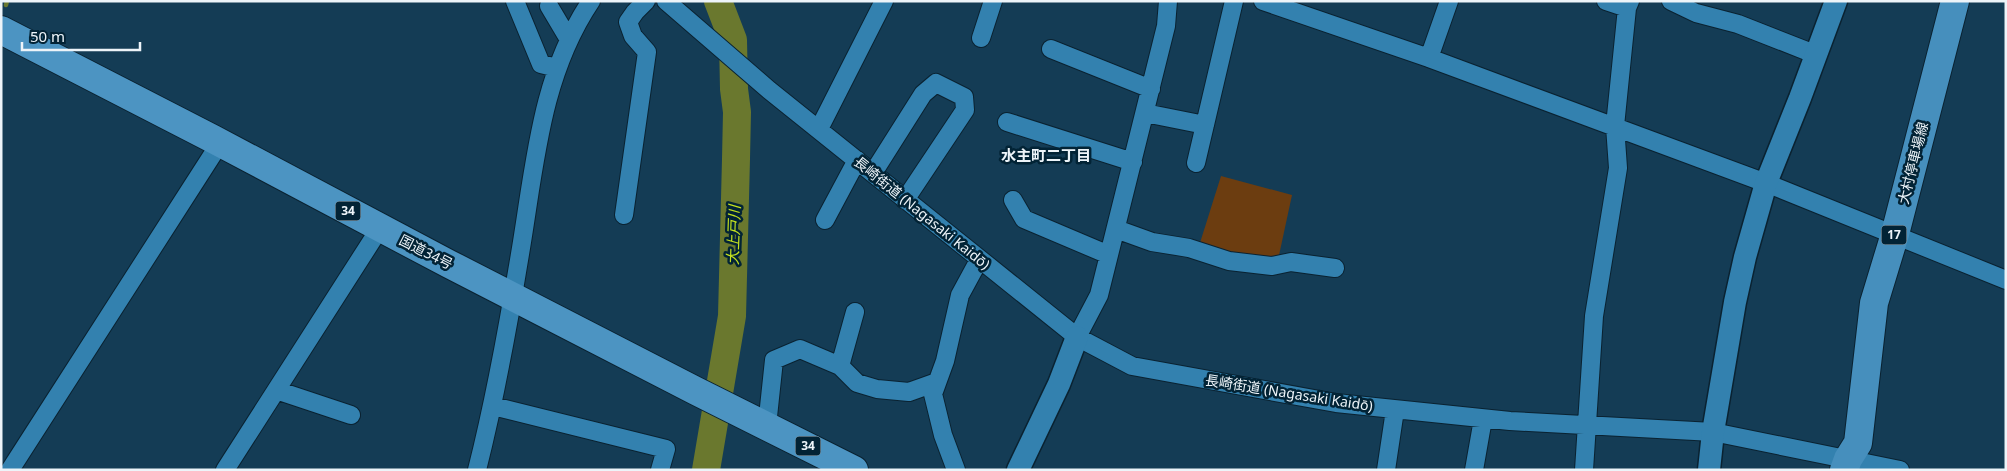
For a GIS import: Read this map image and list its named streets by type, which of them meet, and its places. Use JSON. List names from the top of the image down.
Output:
{
  "streets": {
    "highway": ["34", "国道34号"],
    "main road": ["大村停車場線", "17"],
    "street": ["長崎街道 (Nagasaki Kaidō)"]
  },
  "crossings": [
    ["大村停車場線", "長崎街道 (Nagasaki Kaidō)"]
  ],
  "districts": ["水主町二丁目"],
  "water": ["大上戸川"],
  "scale_bar": "50 m"
}
